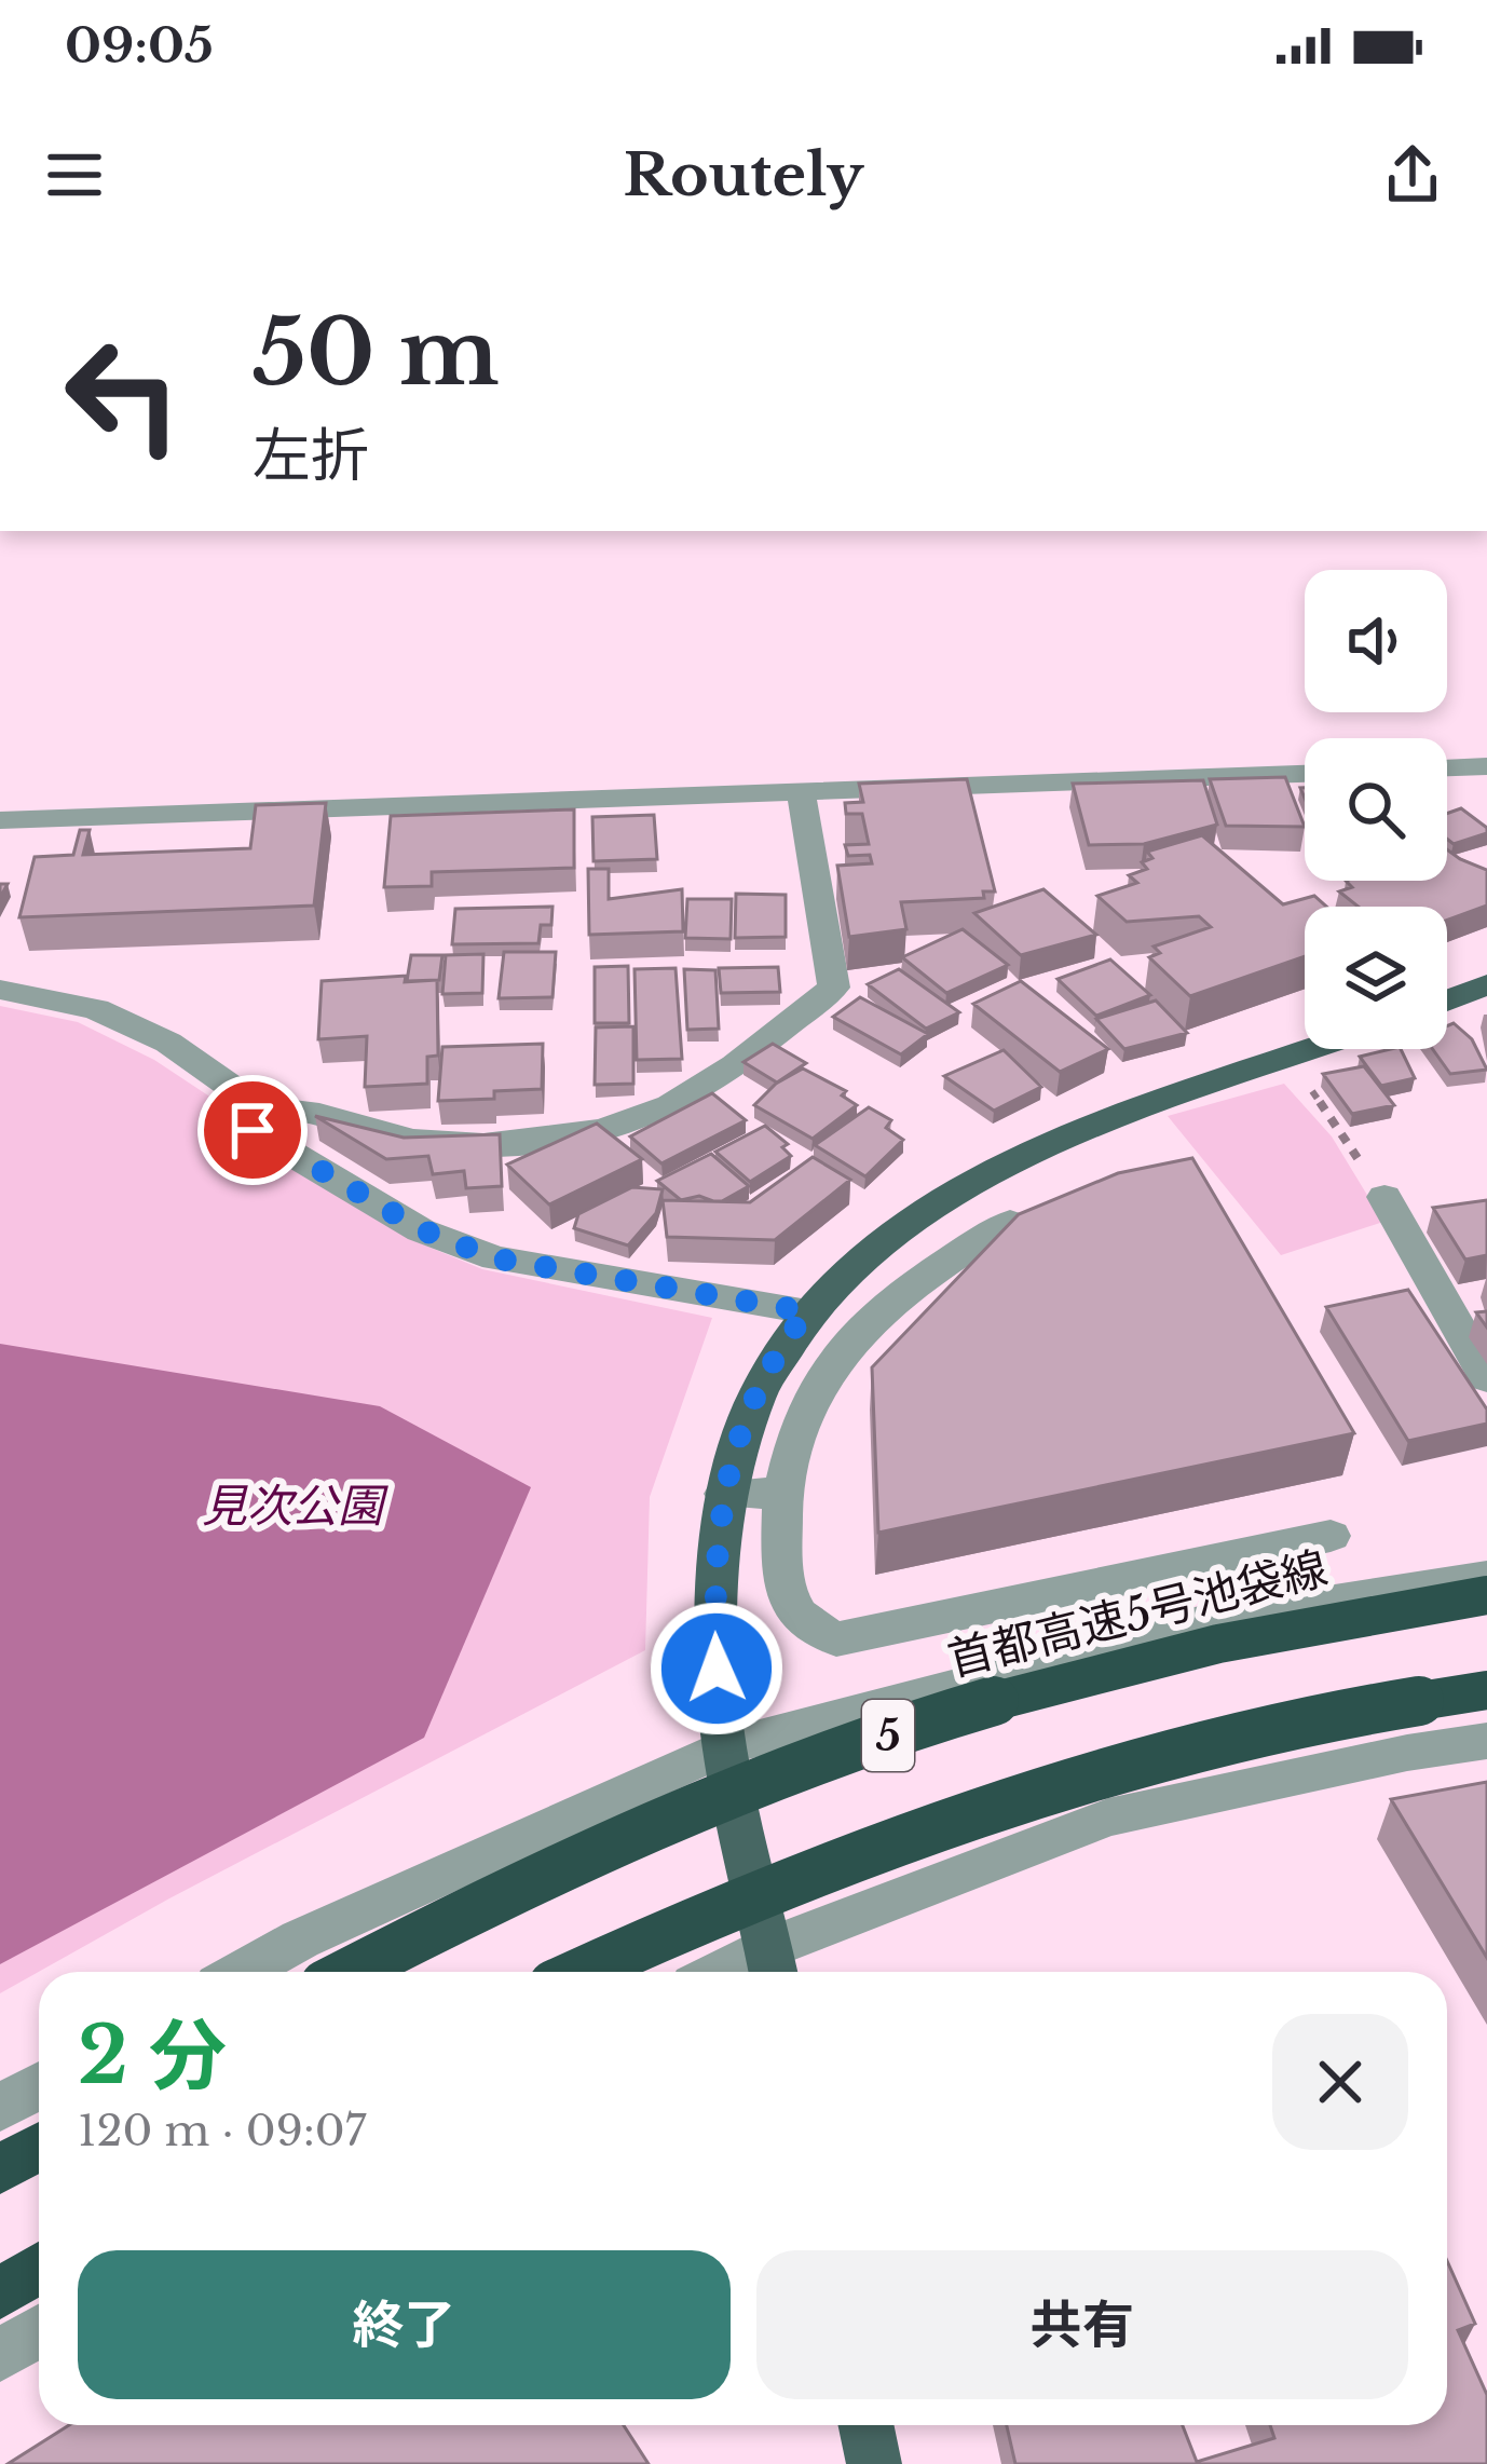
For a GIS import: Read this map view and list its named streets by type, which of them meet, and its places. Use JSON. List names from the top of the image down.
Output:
{
  "streets": {
    "highway": ["首都高速5号池袋線", "5"]
  },
  "parks": ["見次公園"],
  "page": {
    "status": "09:05",
    "header": "Routely",
    "turn": ["50 m", "左折"],
    "heading": ["2 分", "120 m · 09:07"],
    "buttons": ["終了", "共有"]
  }
}
